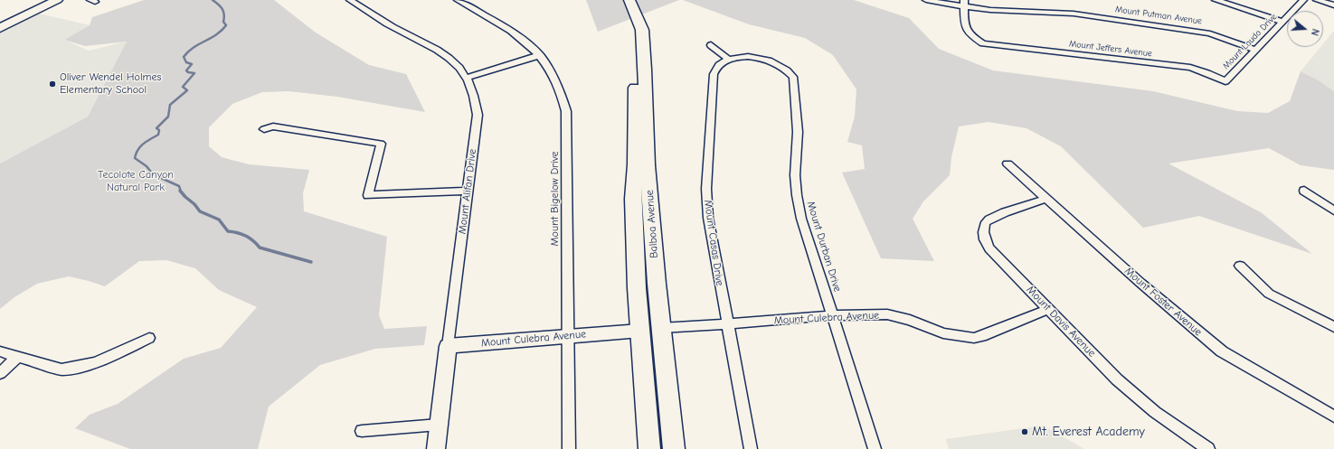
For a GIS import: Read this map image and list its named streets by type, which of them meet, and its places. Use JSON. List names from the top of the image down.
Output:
{
  "streets": {
    "main road": ["Balboa Avenue"],
    "street": [
      "Mount Putman Avenue",
      "Mount Laudo Drive",
      "Mount Jeffers Avenue",
      "Mount Alifan Drive",
      "Mount Bigelow Drive",
      "Mount Casas Drive",
      "Mount Durban Drive",
      "Mount Foster Avenue",
      "Mount Culebra Avenue",
      "Mount Davis Avenue"
    ]
  },
  "crossings": [
    ["Mount Putman Avenue", "Mount Laudo Drive"],
    ["Mount Putman Avenue", "Mount Jeffers Avenue"],
    ["Mount Laudo Drive", "Mount Jeffers Avenue"],
    ["Mount Alifan Drive", "Mount Culebra Avenue"],
    ["Mount Bigelow Drive", "Mount Culebra Avenue"],
    ["Balboa Avenue", "Mount Culebra Avenue"],
    ["Mount Casas Drive", "Mount Durban Drive"],
    ["Mount Casas Drive", "Mount Culebra Avenue"],
    ["Mount Durban Drive", "Mount Culebra Avenue"],
    ["Mount Foster Avenue", "Mount Davis Avenue"],
    ["Mount Culebra Avenue", "Mount Davis Avenue"]
  ],
  "parks": ["Tecolote Canyon Natural Park"],
  "places": ["Oliver Wendel Holmes Elementary School", "Mt. Everest Academy"],
  "north": "right"
}
